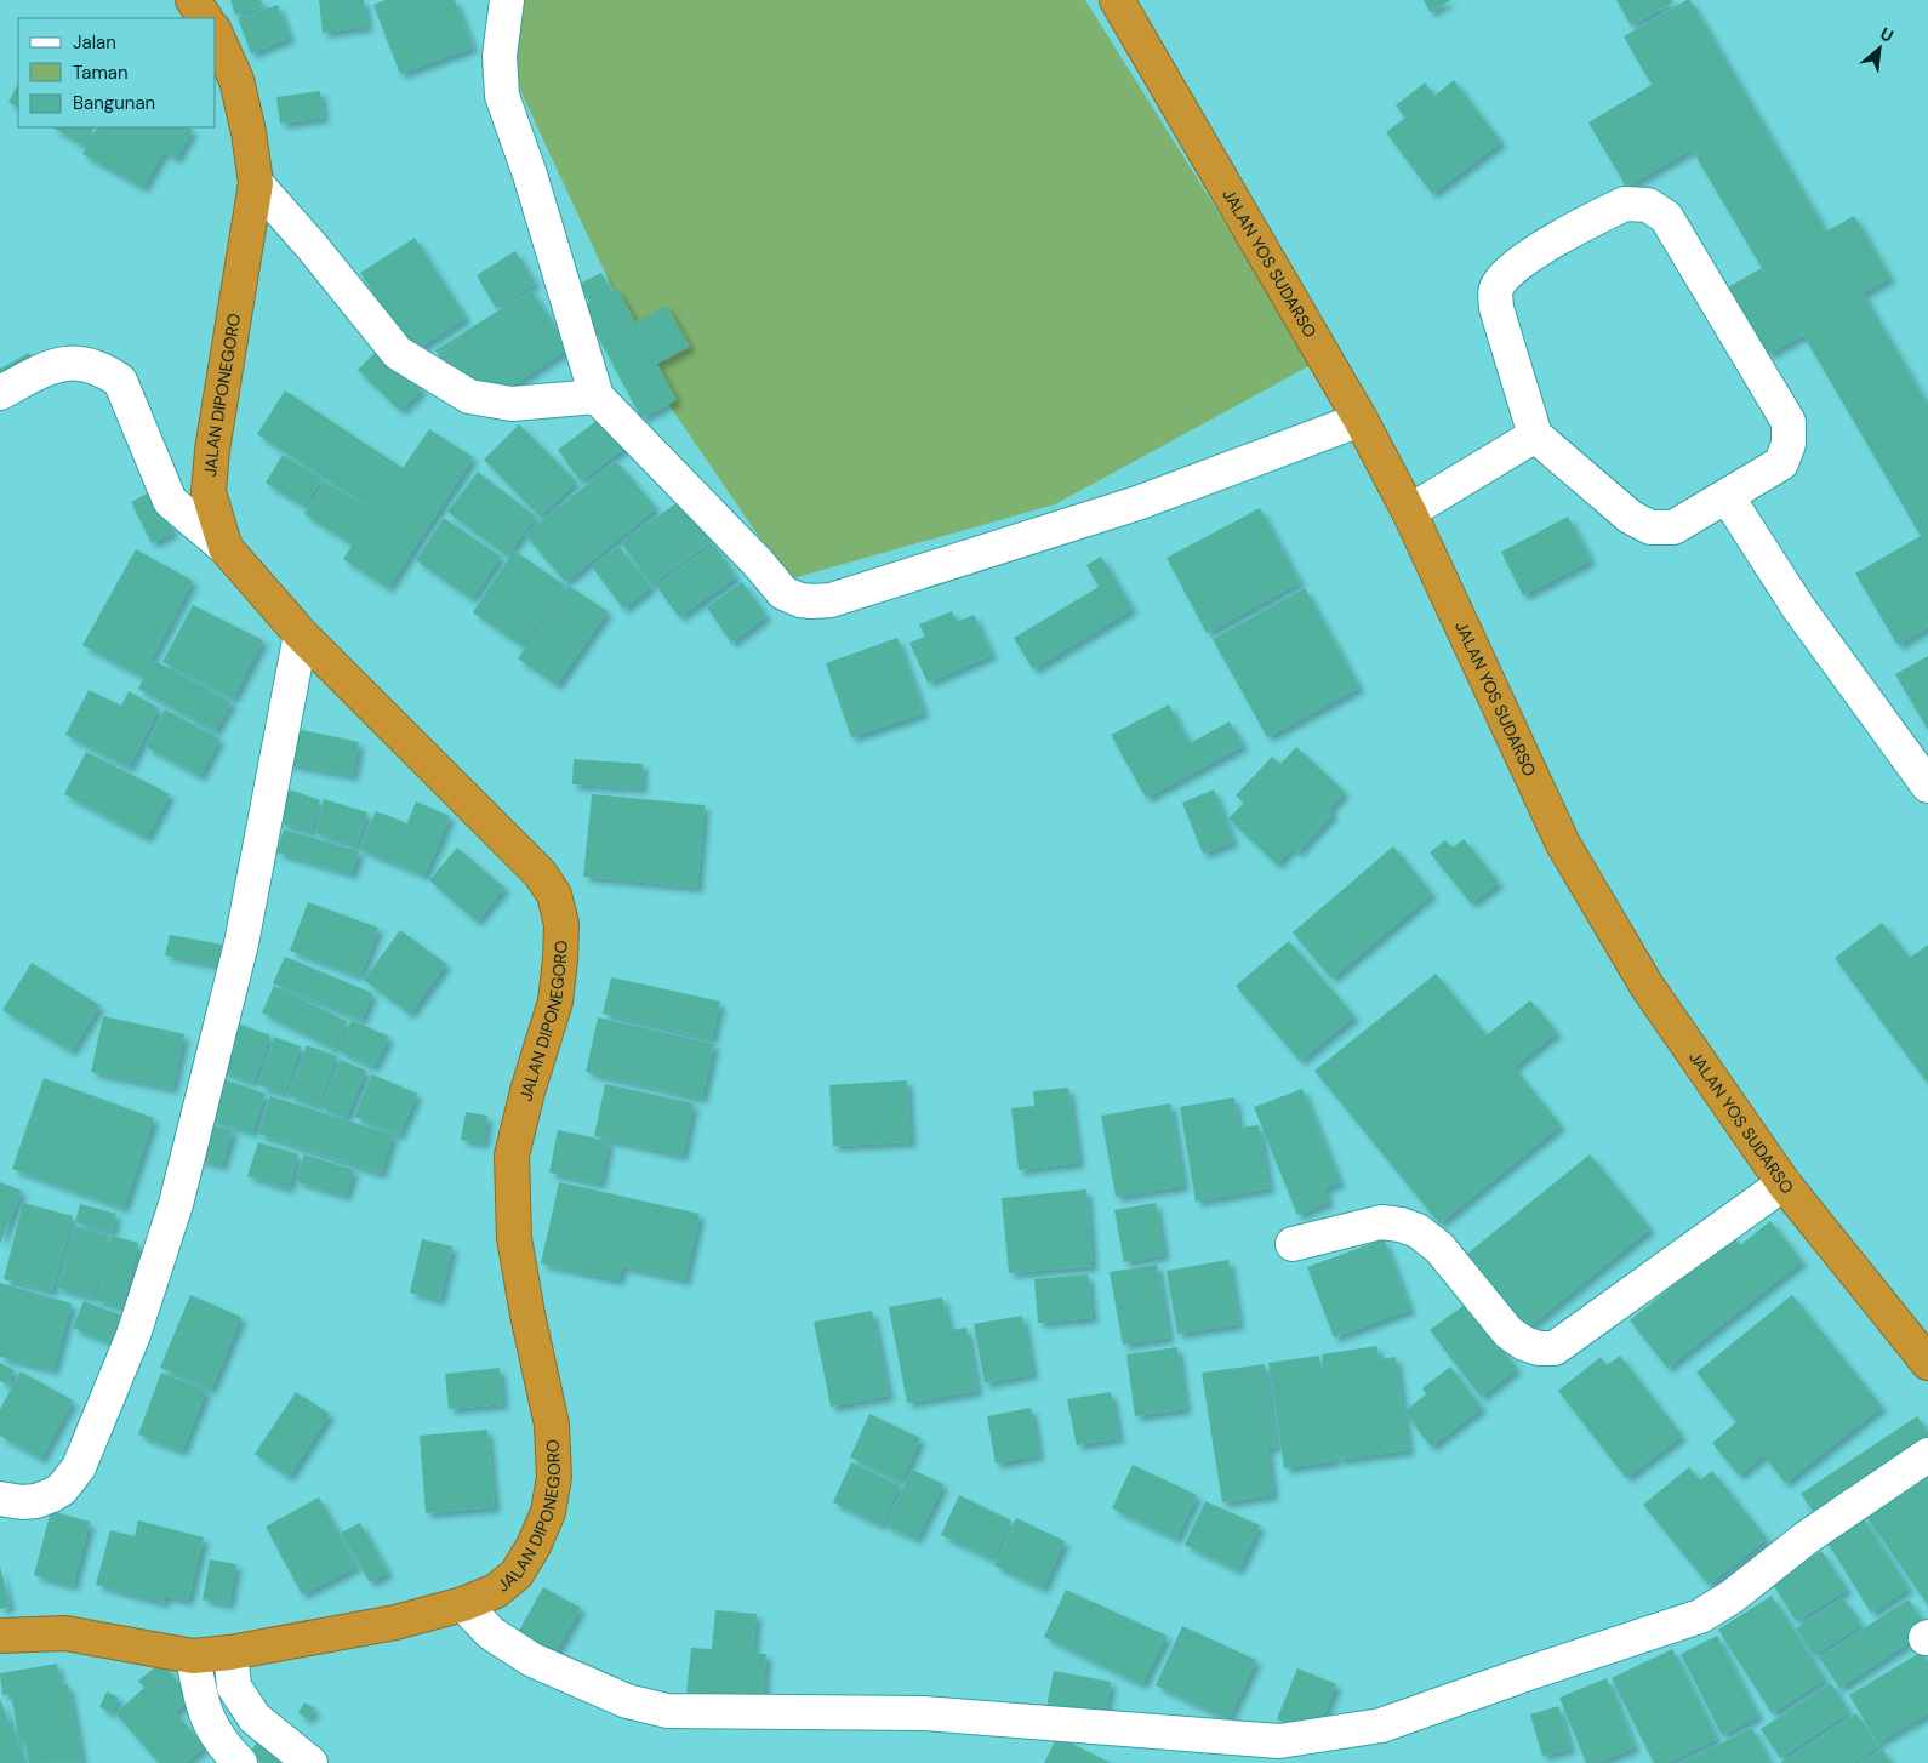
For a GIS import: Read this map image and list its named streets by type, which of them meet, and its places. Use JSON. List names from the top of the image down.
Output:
{
  "streets": {
    "highway": ["JALAN YOS SUDARSO", "JALAN DIPONEGORO"]
  },
  "legend": ["Jalan", "Taman", "Bangunan"],
  "north": "top right"
}
